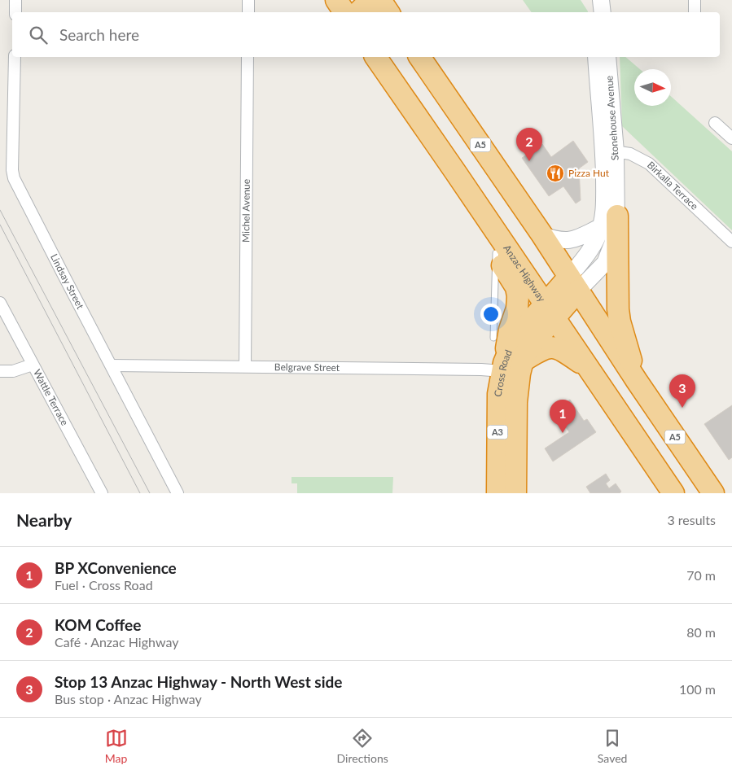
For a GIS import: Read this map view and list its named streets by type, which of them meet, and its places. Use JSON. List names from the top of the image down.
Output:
{
  "streets": {
    "highway": [
      "A5",
      "Anzac Highway",
      "Cross Road",
      "A3"
    ],
    "street": [
      "Stonehouse Avenue",
      "Birkalla Terrace",
      "Michel Avenue",
      "Lindsay Street",
      "Belgrave Street",
      "Wattle Terrace"
    ]
  },
  "crossings": [
    ["Stonehouse Avenue", "A5"],
    ["Stonehouse Avenue", "Birkalla Terrace"],
    ["Stonehouse Avenue", "Cross Road"],
    ["A5", "Cross Road"],
    ["Michel Avenue", "Belgrave Street"],
    ["Anzac Highway", "Cross Road"],
    ["Lindsay Street", "Belgrave Street"],
    ["Belgrave Street", "Cross Road"]
  ],
  "places": {
    "restaurant": ["Pizza Hut"]
  },
  "north": "right",
  "page": {
    "search": "Search here",
    "pins": ["2", "3", "1"],
    "heading": ["Nearby", "3 results"],
    "list": [
      {
        "mark": "1",
        "name": "BP XConvenience",
        "note": "Fuel · Cross Road",
        "value": "70 m"
      },
      {
        "mark": "2",
        "name": "KOM Coffee",
        "note": "Café · Anzac Highway",
        "value": "80 m"
      },
      {
        "mark": "3",
        "name": "Stop 13 Anzac Highway - North West side",
        "note": "Bus stop · Anzac Highway",
        "value": "100 m"
      }
    ],
    "nav": ["Map", "Directions", "Saved"]
  }
}
